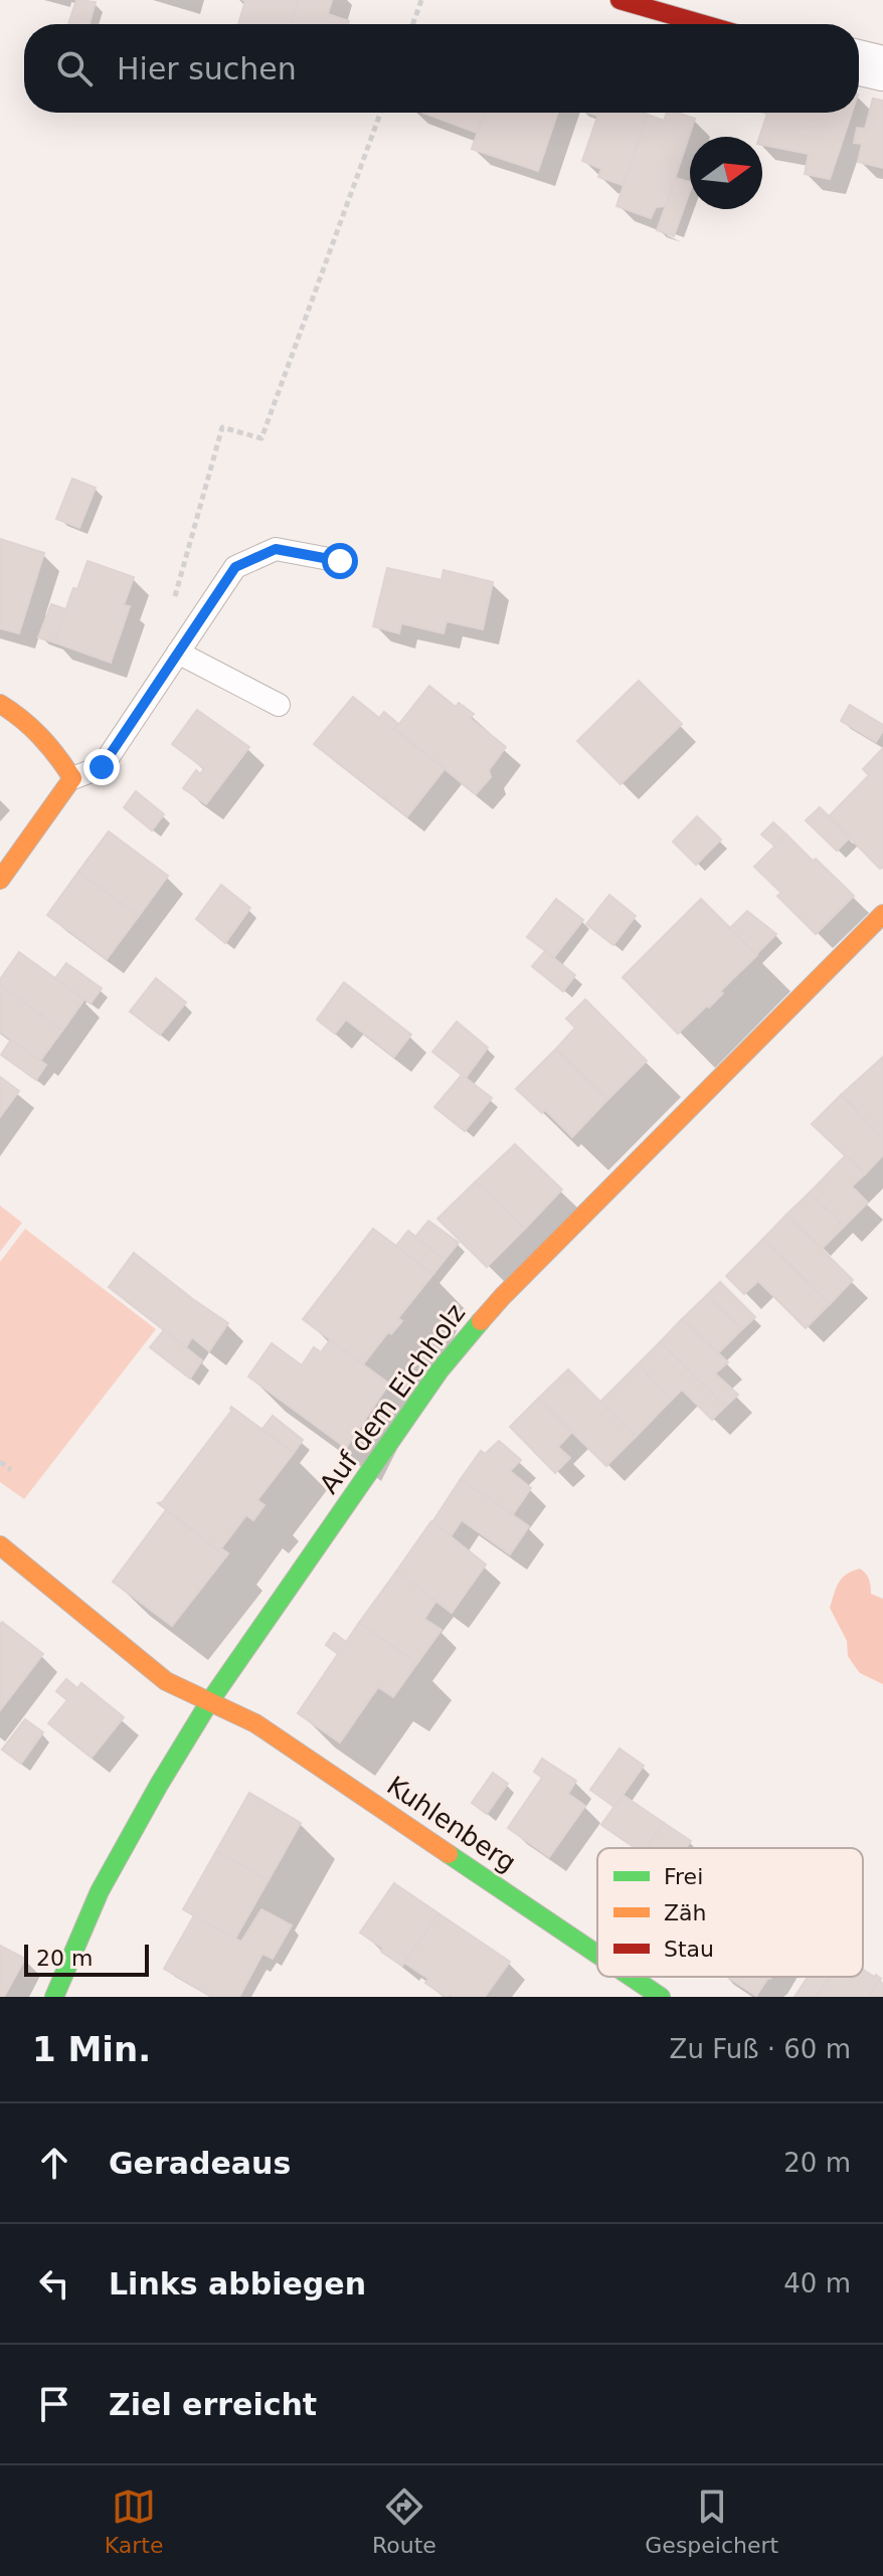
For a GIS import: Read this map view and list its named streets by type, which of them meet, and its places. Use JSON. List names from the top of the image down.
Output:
{
  "streets": {
    "street": ["Auf dem Eichholz", "Kuhlenberg"]
  },
  "crossings": [
    ["Auf dem Eichholz", "Kuhlenberg"]
  ],
  "legend": ["Frei", "Zäh", "Stau"],
  "scale_bar": "20 m",
  "north": "right",
  "page": {
    "search": "Hier suchen",
    "scale": "20 m",
    "heading": ["1 Min.", "Zu Fuß · 60 m"],
    "list": [
      ["Geradeaus", "20 m"],
      ["Links abbiegen", "40 m"],
      "Ziel erreicht"
    ],
    "nav": ["Karte", "Route", "Gespeichert"]
  }
}
